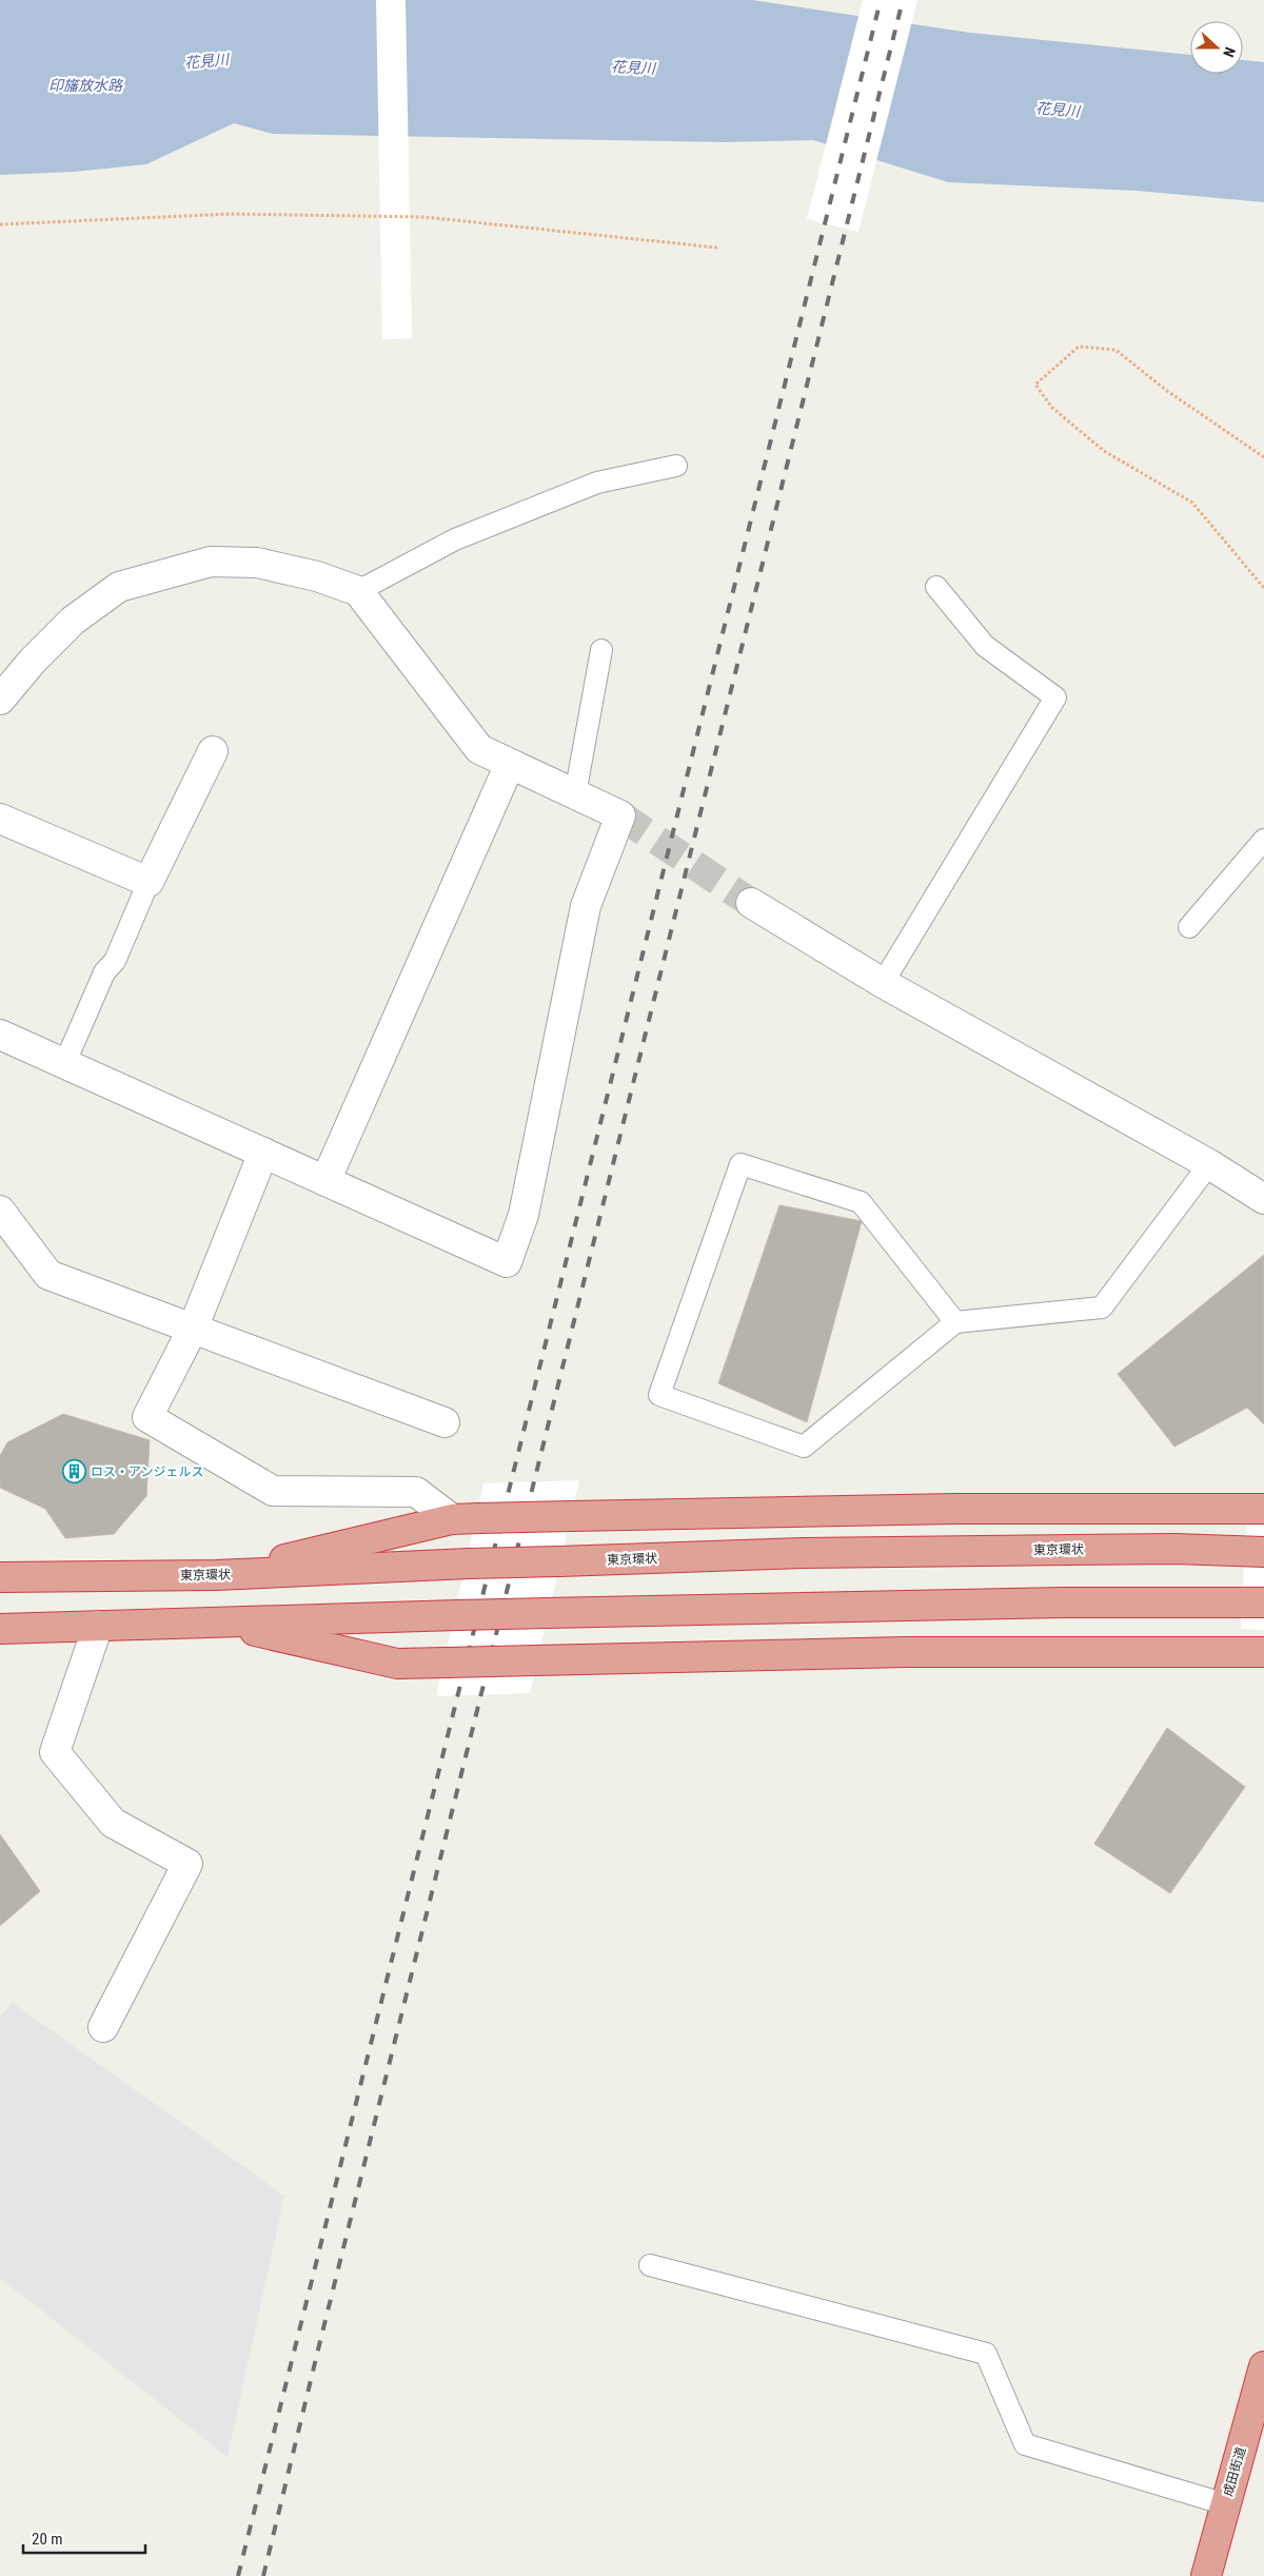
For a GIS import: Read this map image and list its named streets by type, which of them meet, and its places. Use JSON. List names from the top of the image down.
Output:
{
  "streets": {
    "highway": ["東京環状", "成田街道"]
  },
  "water": ["花見川", "印旛放水路"],
  "places": {
    "building": ["ロス・アンジェルス"]
  },
  "scale_bar": "20 m",
  "north": "right"
}
